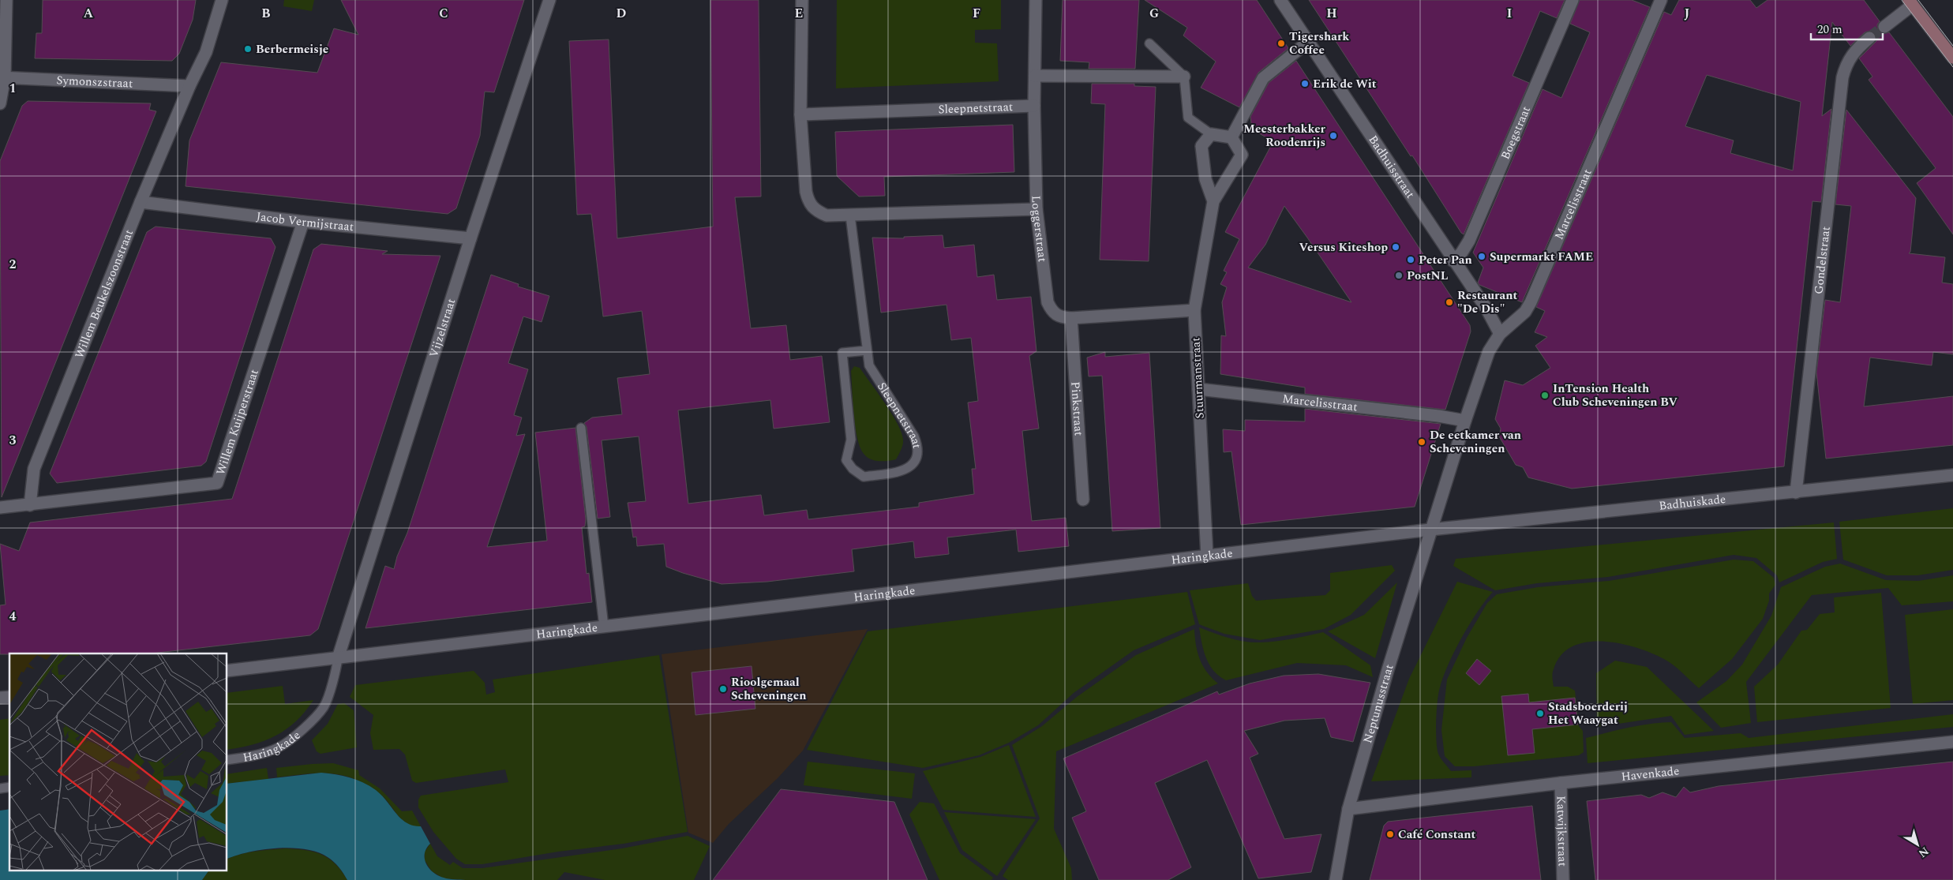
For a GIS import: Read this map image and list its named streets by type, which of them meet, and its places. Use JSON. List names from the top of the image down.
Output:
{
  "streets": {
    "street": [
      "Symonszstraat",
      "Sleepnetstraat",
      "Boegstraat",
      "Badhuisstraat",
      "Marcelisstraat",
      "Jacob Vermijstraat",
      "Loggerstraat",
      "Gondelstraat",
      "Willem Beukelszoonstraat",
      "Vijzelstraat",
      "Stuurmanstraat",
      "Pinkstraat",
      "Willem Kuijperstraat",
      "Badhuiskade",
      "Haringkade",
      "Neptunusstraat",
      "Havenkade",
      "Katwijkstraat"
    ]
  },
  "crossings": [
    ["Symonszstraat", "Willem Beukelszoonstraat"],
    ["Sleepnetstraat", "Loggerstraat"],
    ["Boegstraat", "Badhuisstraat"],
    ["Badhuisstraat", "Marcelisstraat"],
    ["Marcelisstraat", "Stuurmanstraat"],
    ["Marcelisstraat", "Badhuiskade"],
    ["Marcelisstraat", "Haringkade"],
    ["Marcelisstraat", "Neptunusstraat"],
    ["Jacob Vermijstraat", "Willem Beukelszoonstraat"],
    ["Jacob Vermijstraat", "Vijzelstraat"],
    ["Jacob Vermijstraat", "Willem Kuijperstraat"],
    ["Loggerstraat", "Stuurmanstraat"],
    ["Loggerstraat", "Pinkstraat"],
    ["Gondelstraat", "Badhuiskade"],
    ["Willem Beukelszoonstraat", "Willem Kuijperstraat"],
    ["Vijzelstraat", "Haringkade"],
    ["Stuurmanstraat", "Haringkade"],
    ["Badhuiskade", "Haringkade"],
    ["Badhuiskade", "Neptunusstraat"],
    ["Haringkade", "Neptunusstraat"],
    ["Neptunusstraat", "Havenkade"],
    ["Havenkade", "Katwijkstraat"]
  ],
  "places": [
    "Tigershark Coffee",
    "Berbermeisje",
    "Erik de Wit",
    "Meesterbakker Roodenrijs",
    "Versus Kiteshop",
    "Supermarkt FAME",
    "Peter Pan",
    "PostNL",
    "Restaurant \"De Dis\"",
    "InTension Health Club Scheveningen BV",
    "De eetkamer van Scheveningen",
    "Rioolgemaal Scheveningen",
    "Stadsboerderij Het Waaygat",
    "Café Constant"
  ],
  "scale_bar": "20 m",
  "north": "bottom right",
  "grid": {
    "columns": [
      "A",
      "B",
      "C",
      "D",
      "E",
      "F",
      "G",
      "H",
      "I",
      "J"
    ],
    "rows": [
      "1",
      "2",
      "3",
      "4"
    ]
  }
}
